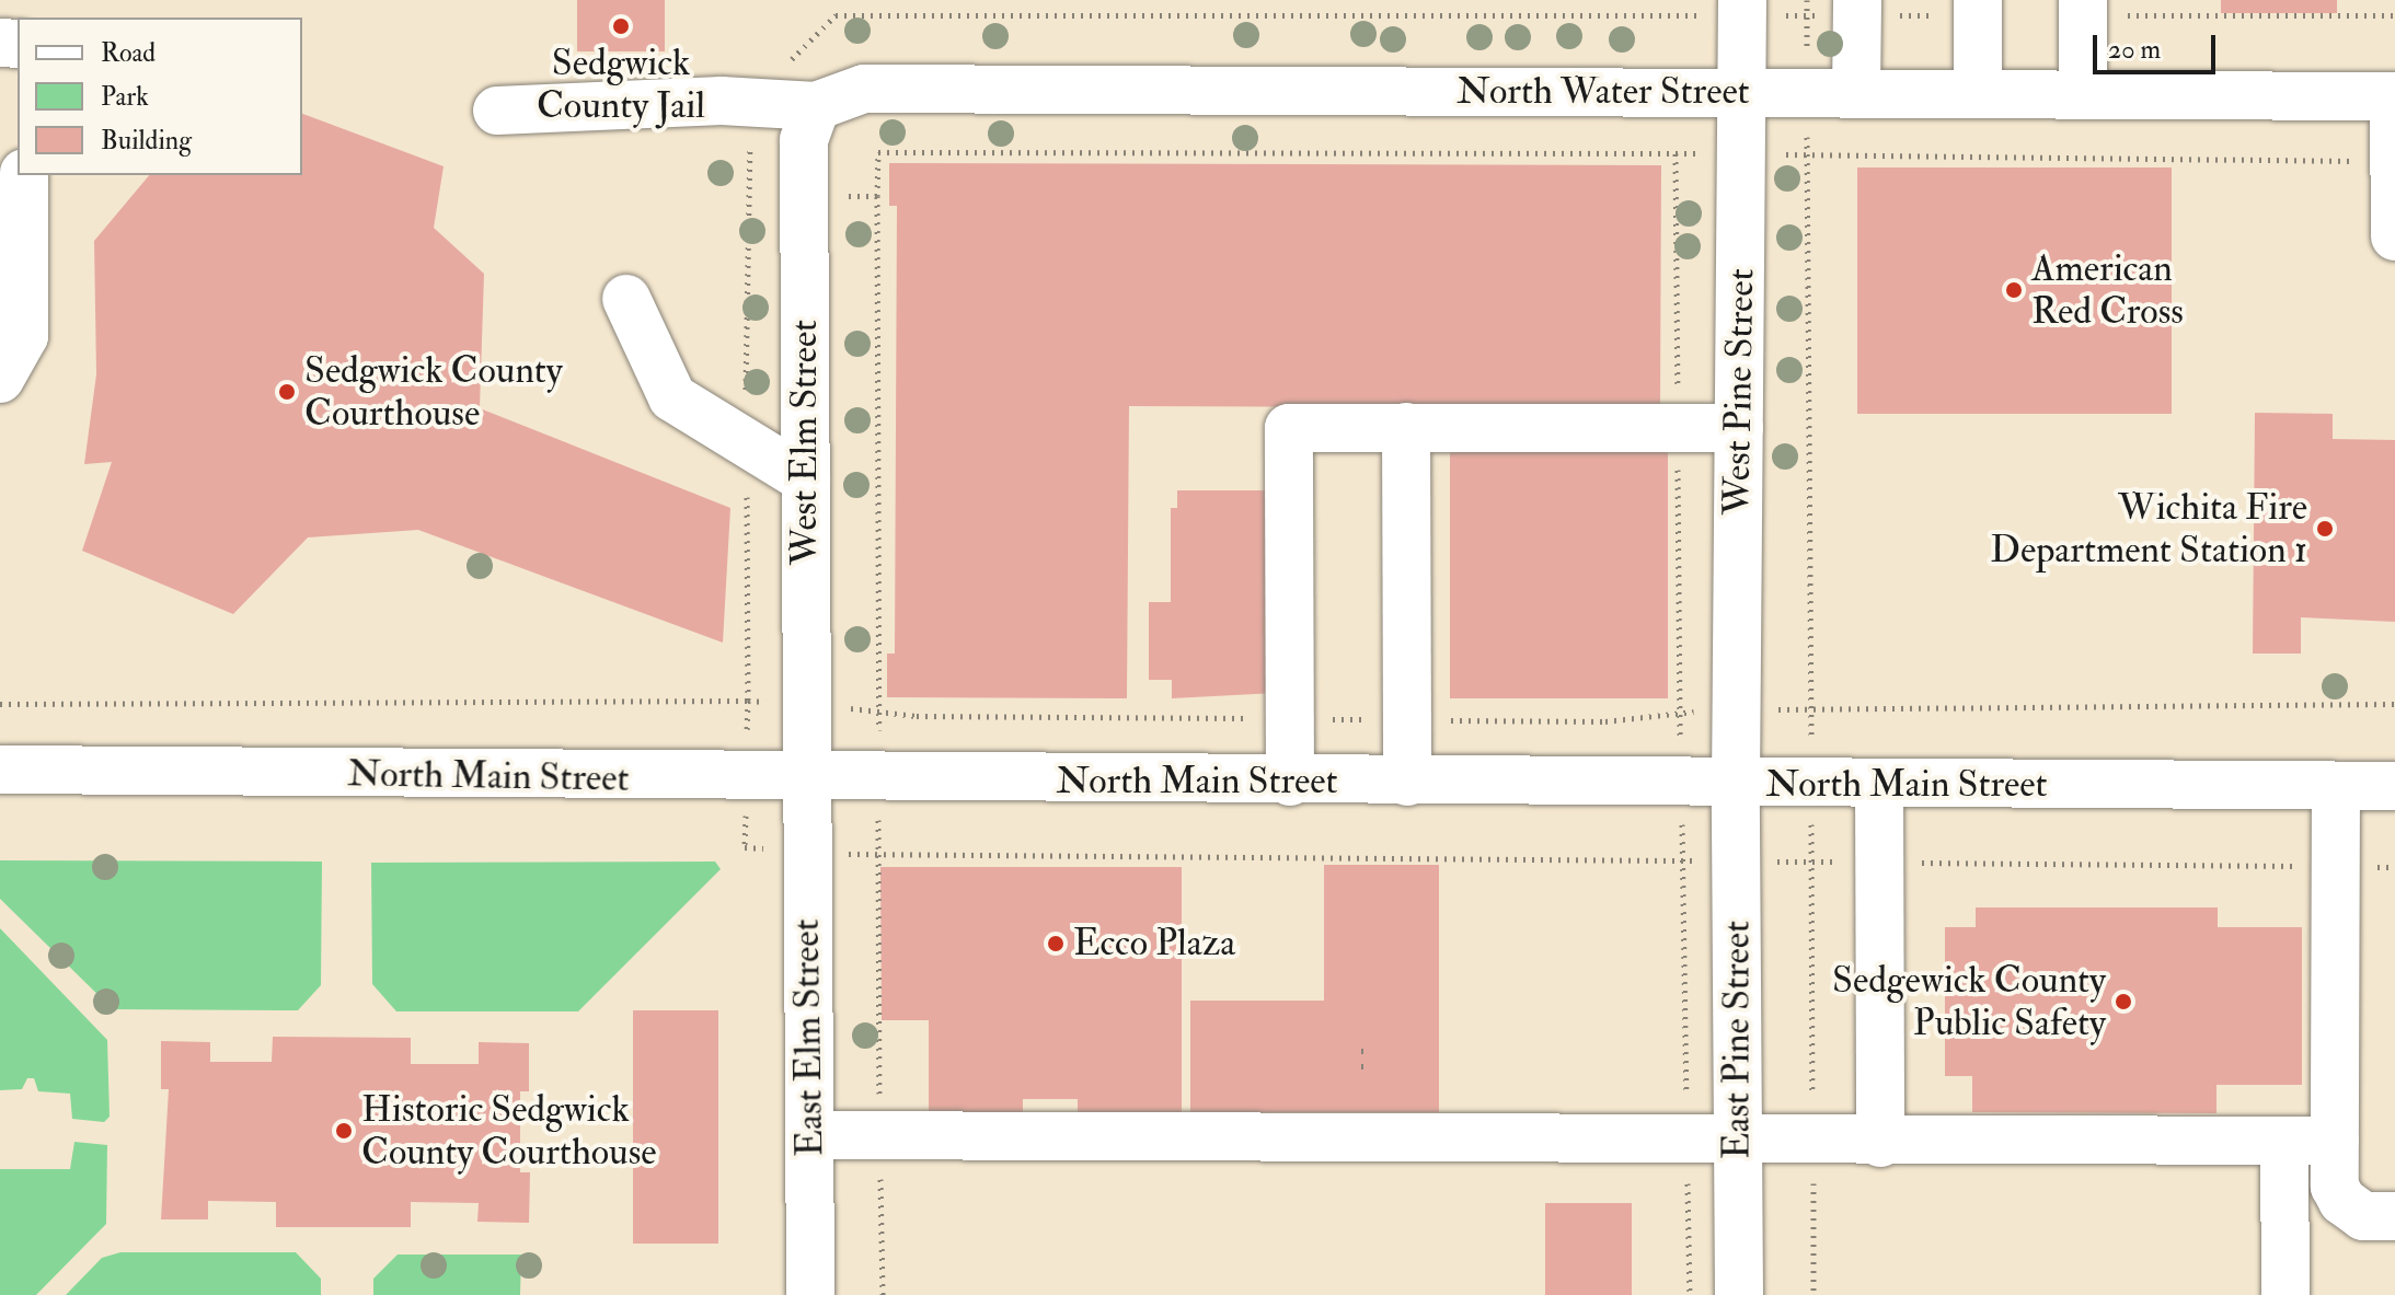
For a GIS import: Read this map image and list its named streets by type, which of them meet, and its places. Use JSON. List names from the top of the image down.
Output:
{
  "streets": {
    "street": [
      "North Water Street",
      "West Pine Street",
      "West Elm Street",
      "North Main Street",
      "East Elm Street",
      "East Pine Street"
    ]
  },
  "crossings": [
    ["North Water Street", "West Pine Street"],
    ["North Water Street", "West Elm Street"],
    ["West Pine Street", "North Main Street"],
    ["West Pine Street", "East Pine Street"],
    ["West Elm Street", "North Main Street"],
    ["West Elm Street", "East Elm Street"],
    ["North Main Street", "East Elm Street"],
    ["North Main Street", "East Pine Street"]
  ],
  "places": [
    "Sedgwick County Jail",
    "American Red Cross",
    "Sedgwick County Courthouse",
    "Wichita Fire Department Station 1",
    "Ecco Plaza",
    "Sedgewick County Public Safety",
    "Historic Sedgwick County Courthouse"
  ],
  "legend": ["Road", "Park", "Building"],
  "scale_bar": "20 m"
}
